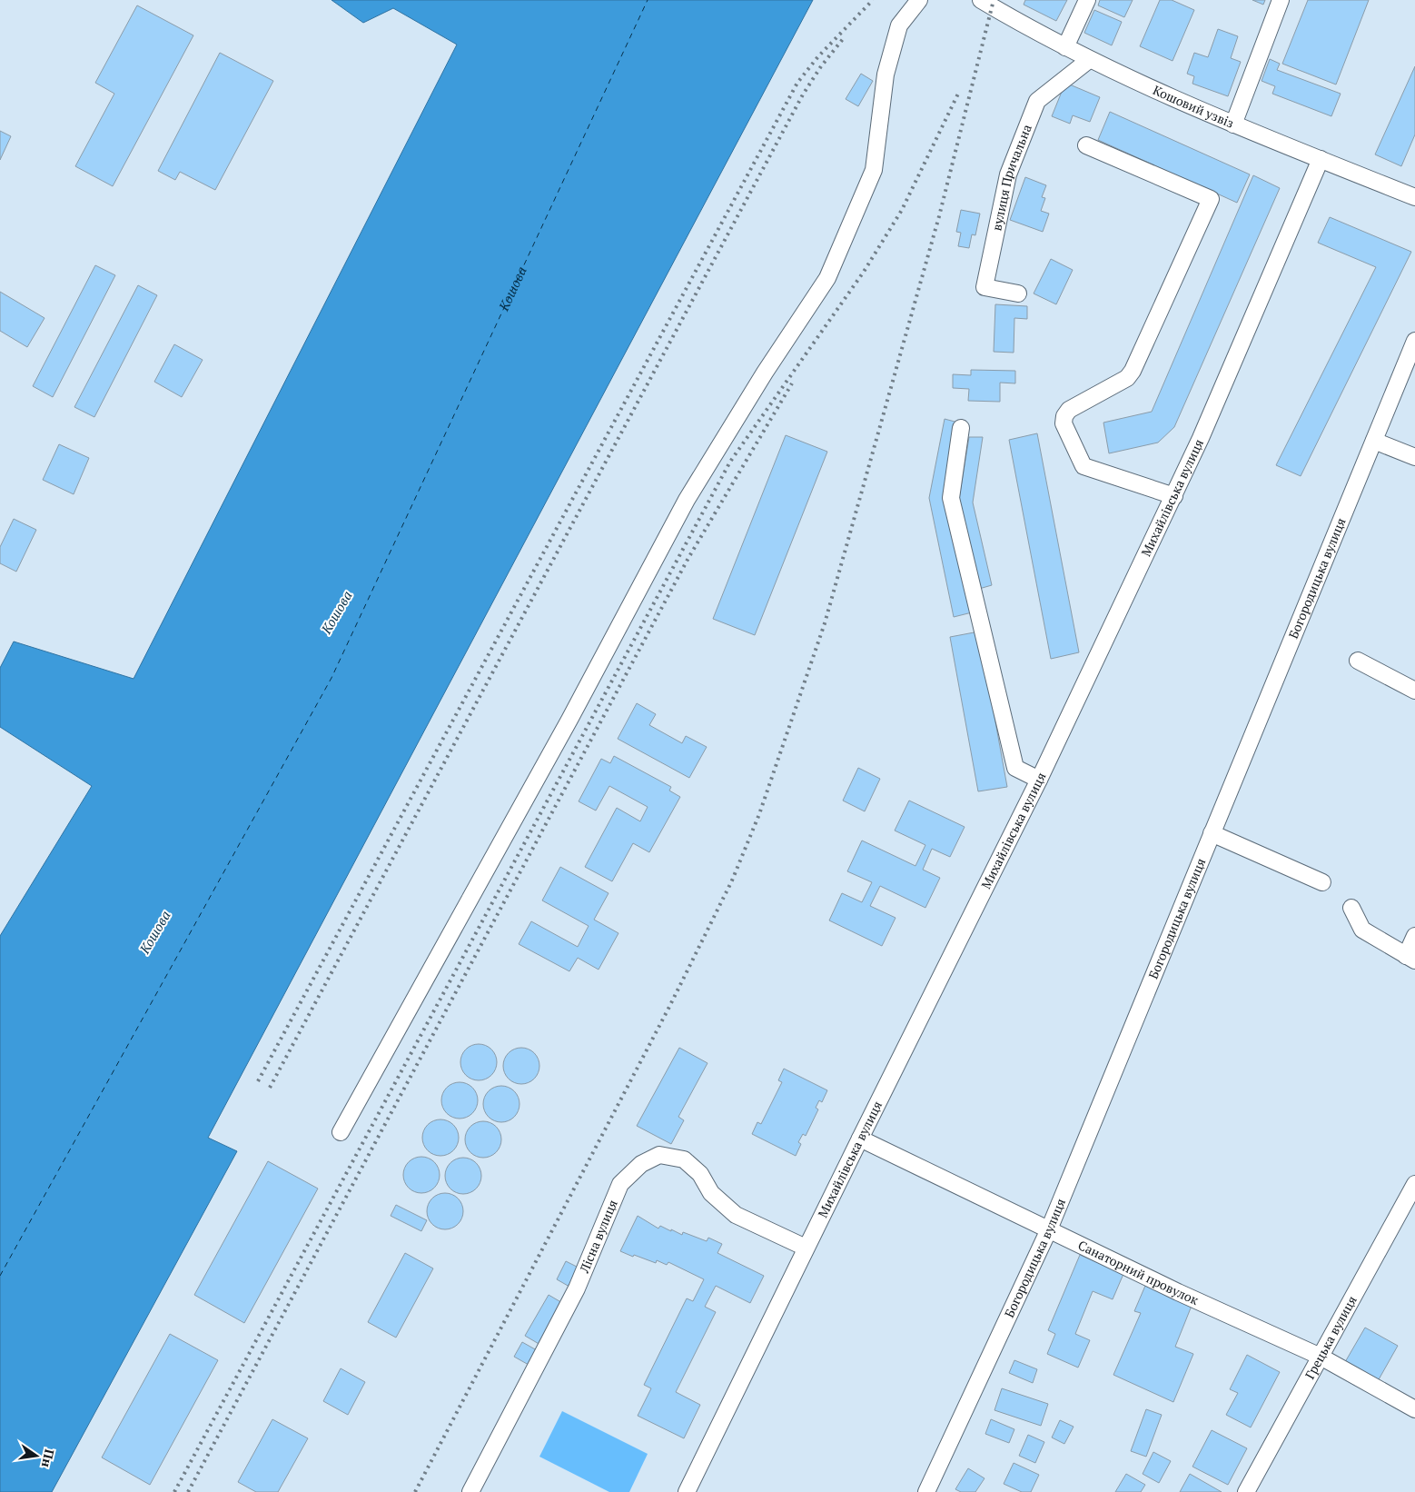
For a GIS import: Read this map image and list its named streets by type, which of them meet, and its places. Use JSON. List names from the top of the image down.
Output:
{
  "streets": {
    "street": [
      "Кошовий узвіз",
      "вулиця Причальна",
      "Михайлівська вулиця",
      "Богородицька вулиця",
      "Лісна вулиця",
      "Санаторний провулок",
      "Грецька вулиця"
    ]
  },
  "crossings": [
    ["Кошовий узвіз", "вулиця Причальна"],
    ["Кошовий узвіз", "Михайлівська вулиця"],
    ["Михайлівська вулиця", "Лісна вулиця"],
    ["Михайлівська вулиця", "Санаторний провулок"],
    ["Богородицька вулиця", "Санаторний провулок"],
    ["Санаторний провулок", "Грецька вулиця"]
  ],
  "water": ["Кошова"],
  "north": "right"
}
